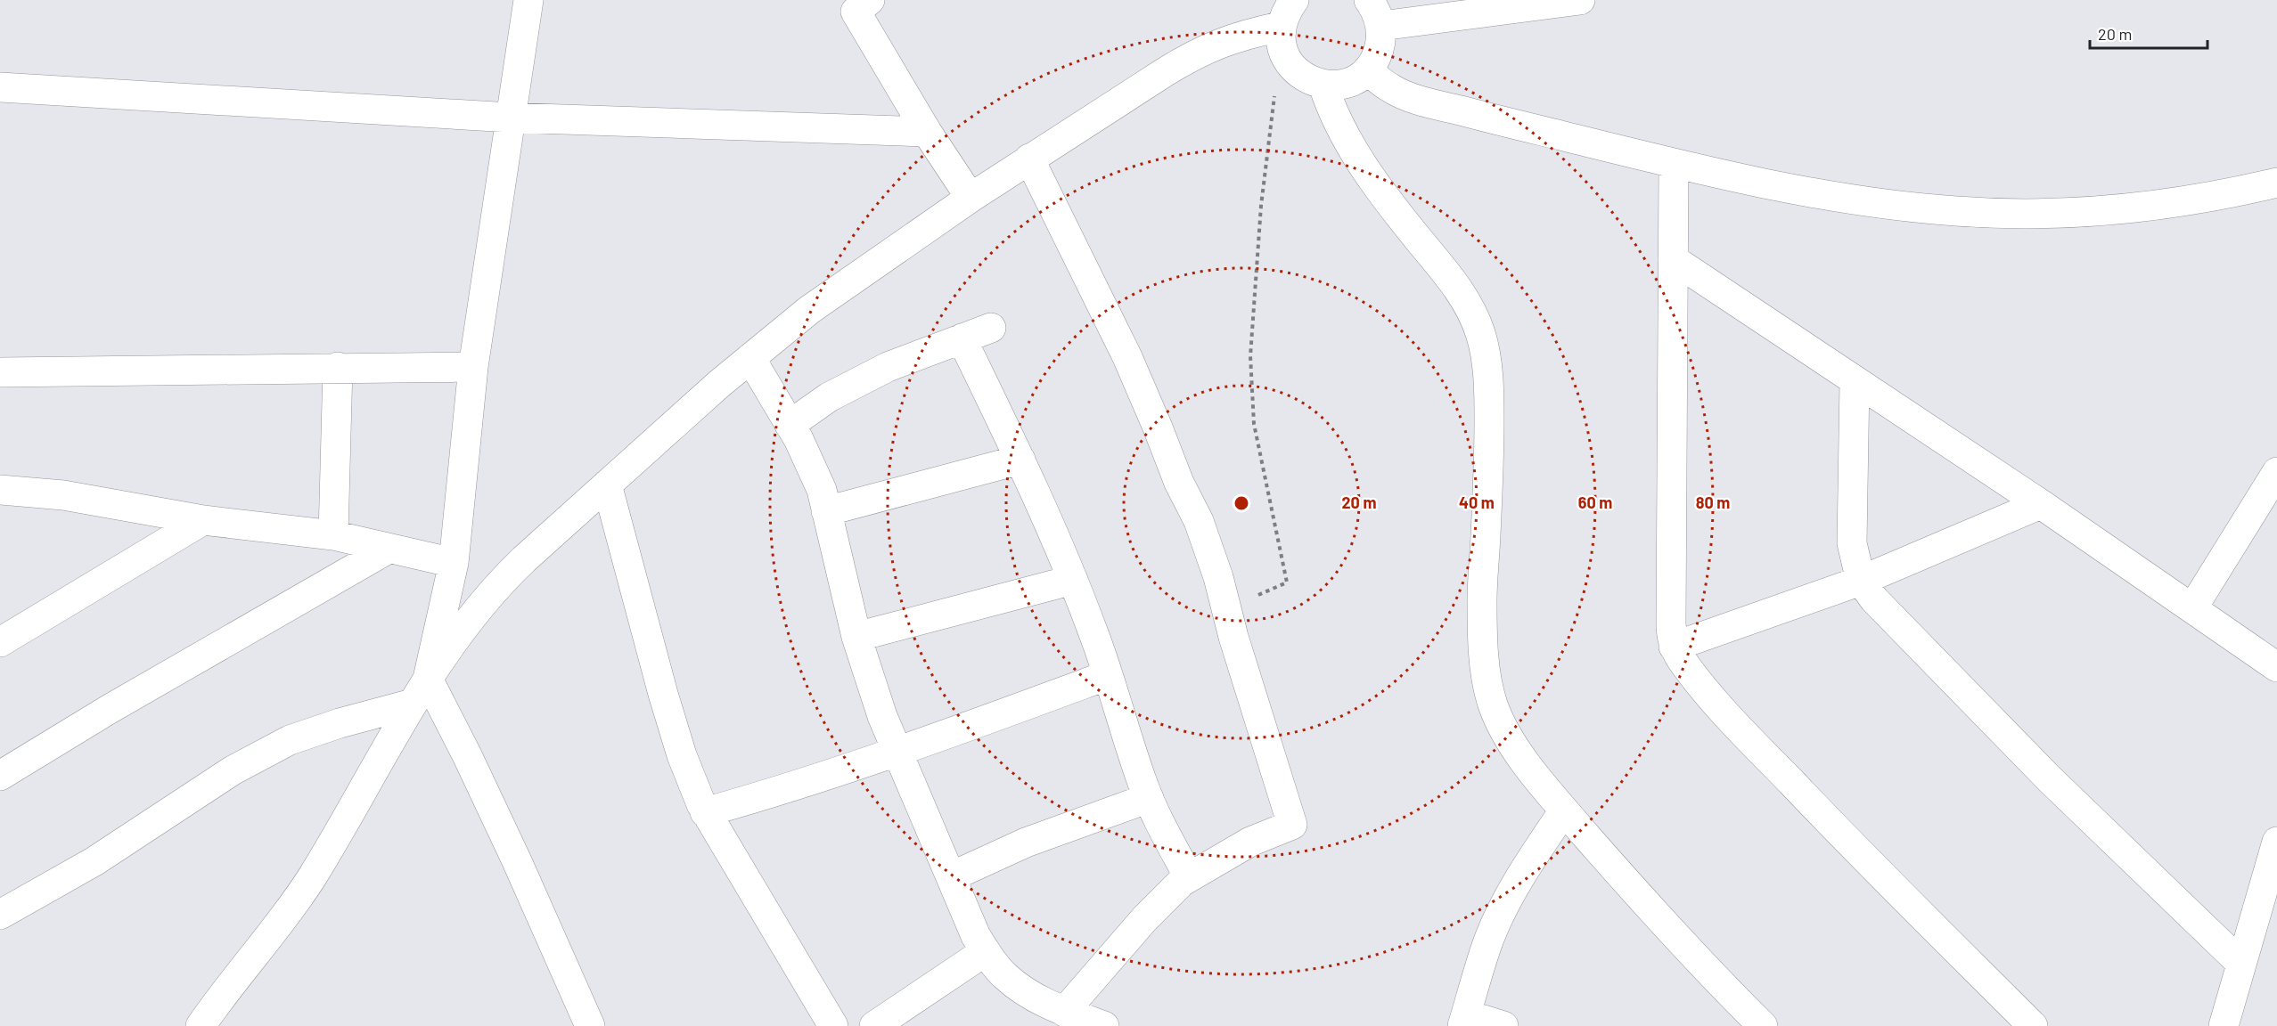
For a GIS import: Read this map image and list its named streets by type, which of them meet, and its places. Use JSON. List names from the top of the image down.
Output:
{
  "scale_bar": "20 m",
  "rings": [
    "20 m",
    "40 m",
    "60 m",
    "80 m"
  ]
}
